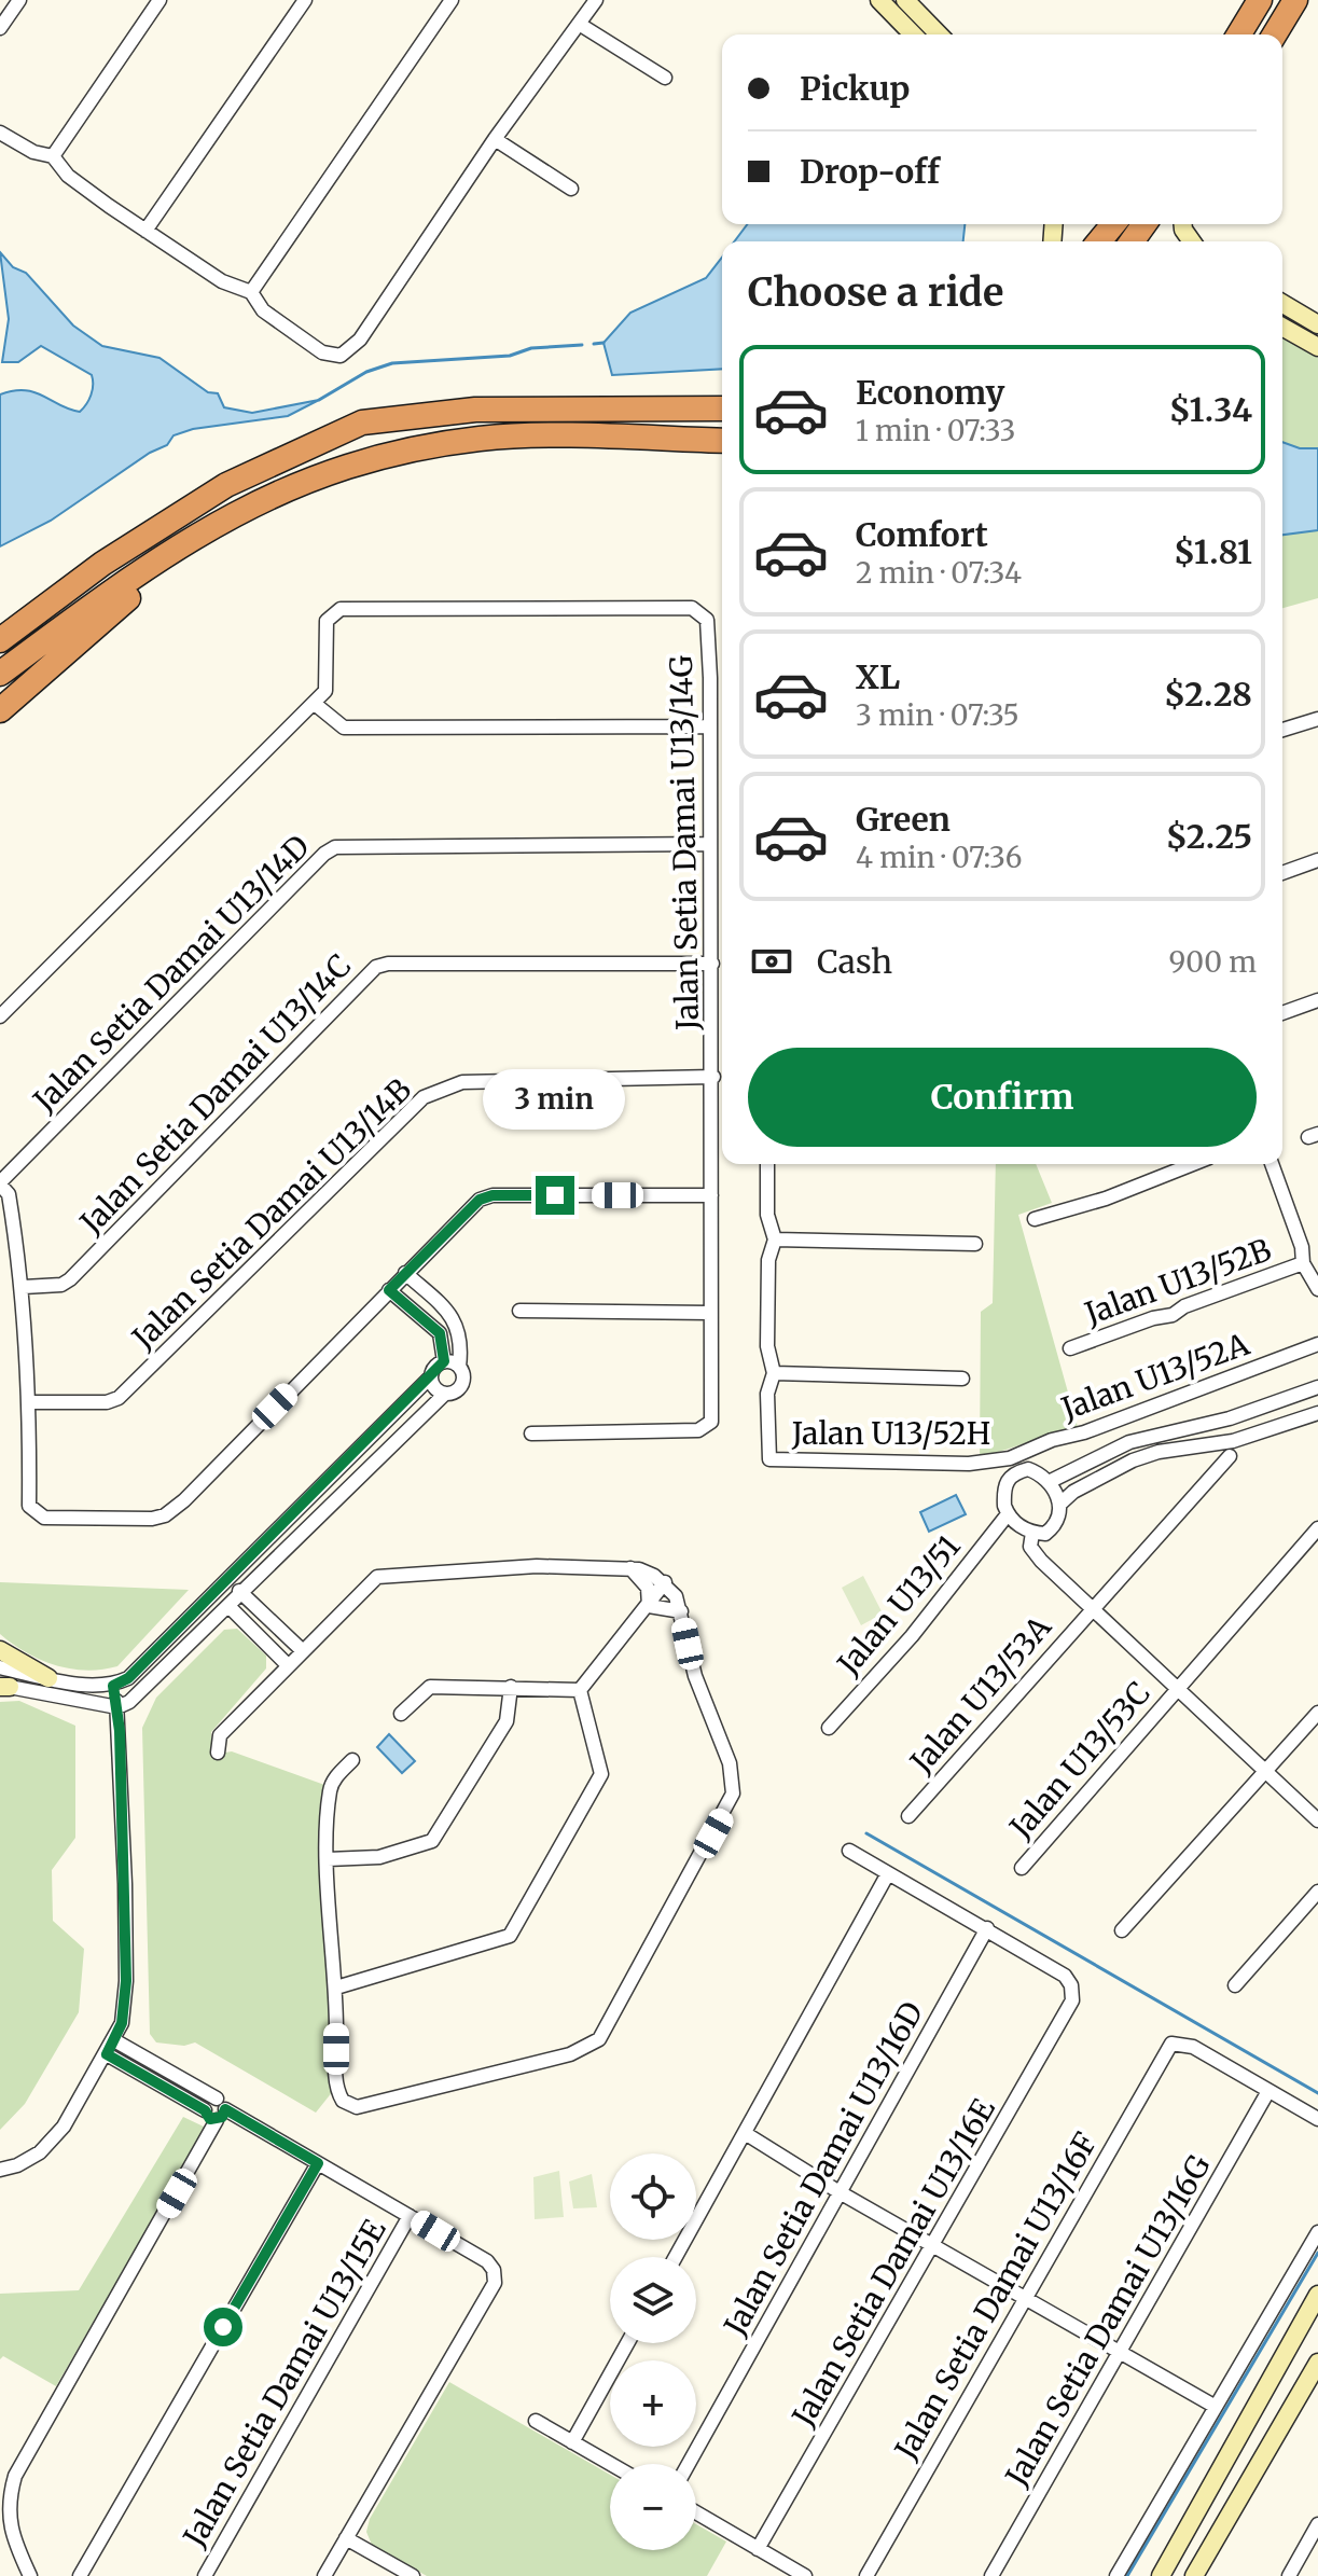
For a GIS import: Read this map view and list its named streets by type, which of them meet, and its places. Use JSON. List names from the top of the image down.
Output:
{
  "streets": {
    "street": [
      "Jalan Setia Damai U13/14G",
      "Jalan Setia Damai U13/14D",
      "Jalan Setia Damai U13/14C",
      "Jalan Setia Damai U13/14B",
      "Jalan U13/52B",
      "Jalan U13/52A",
      "Jalan U13/52H",
      "Jalan U13/51",
      "Jalan U13/53A",
      "Jalan U13/53C",
      "Jalan Setia Damai U13/16D",
      "Jalan Setia Damai U13/16E",
      "Jalan Setia Damai U13/16F",
      "Jalan Setia Damai U13/16G",
      "Jalan Setia Damai U13/15E"
    ]
  },
  "crossings": [
    ["Jalan Setia Damai U13/14G", "Jalan Setia Damai U13/14D"],
    ["Jalan Setia Damai U13/14G", "Jalan Setia Damai U13/14C"],
    ["Jalan Setia Damai U13/14G", "Jalan Setia Damai U13/14B"],
    ["Jalan U13/52A", "Jalan U13/52H"],
    ["Jalan U13/52A", "Jalan U13/51"],
    ["Jalan U13/52H", "Jalan U13/51"],
    ["Jalan Setia Damai U13/16D", "Jalan Setia Damai U13/16E"],
    ["Jalan Setia Damai U13/16F", "Jalan Setia Damai U13/16G"]
  ],
  "page": {
    "banner": ["Pickup", "Drop-off"],
    "heading": "Choose a ride",
    "list": [
      {
        "name": "Economy",
        "note": "1 min · 07:33",
        "value": "$1.34"
      },
      {
        "name": "Comfort",
        "note": "2 min · 07:34",
        "value": "$1.81"
      },
      {
        "name": "XL",
        "note": "3 min · 07:35",
        "value": "$2.28"
      },
      {
        "name": "Green",
        "note": "4 min · 07:36",
        "value": "$2.25"
      }
    ],
    "pay": ["Cash", "900 m"],
    "buttons": "Confirm",
    "bubble": "3 min",
    "map_buttons": ["+", "−"]
  }
}
